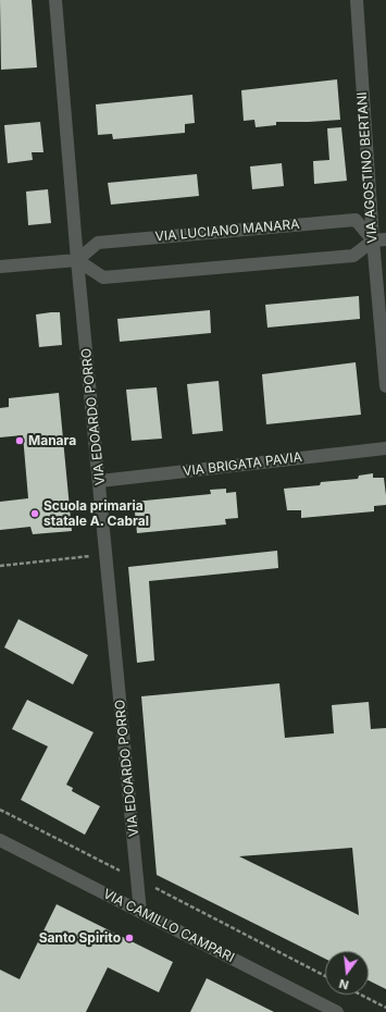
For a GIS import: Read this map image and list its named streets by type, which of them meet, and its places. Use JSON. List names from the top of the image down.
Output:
{
  "streets": {
    "street": [
      "VIA AGOSTINO BERTANI",
      "VIA LUCIANO MANARA",
      "VIA EDOARDO PORRO",
      "VIA BRIGATA PAVIA",
      "VIA CAMILLO CAMPARI"
    ]
  },
  "crossings": [
    ["VIA AGOSTINO BERTANI", "VIA LUCIANO MANARA"],
    ["VIA LUCIANO MANARA", "VIA EDOARDO PORRO"],
    ["VIA EDOARDO PORRO", "VIA BRIGATA PAVIA"],
    ["VIA EDOARDO PORRO", "VIA CAMILLO CAMPARI"]
  ],
  "places": ["Manara", "Scuola primaria statale A. Cabral", "Santo Spirito"],
  "north": "bottom"
}
